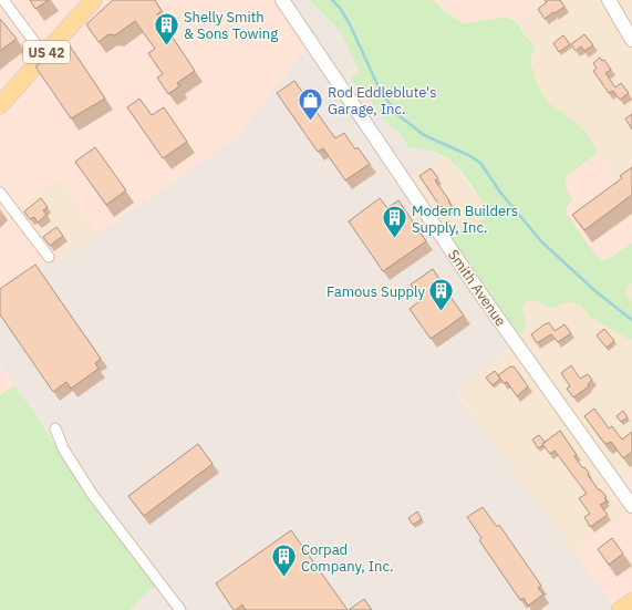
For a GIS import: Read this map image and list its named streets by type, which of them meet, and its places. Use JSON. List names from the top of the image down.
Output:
{
  "streets": {
    "main road": ["US 42"],
    "street": ["Smith Avenue"]
  },
  "places": {
    "building": [
      "Shelly Smith & Sons Towing",
      "Modern Builders Supply, Inc.",
      "Famous Supply",
      "Corpad Company, Inc."
    ],
    "shop": ["Rod Eddleblute's Garage, Inc."]
  }
}
